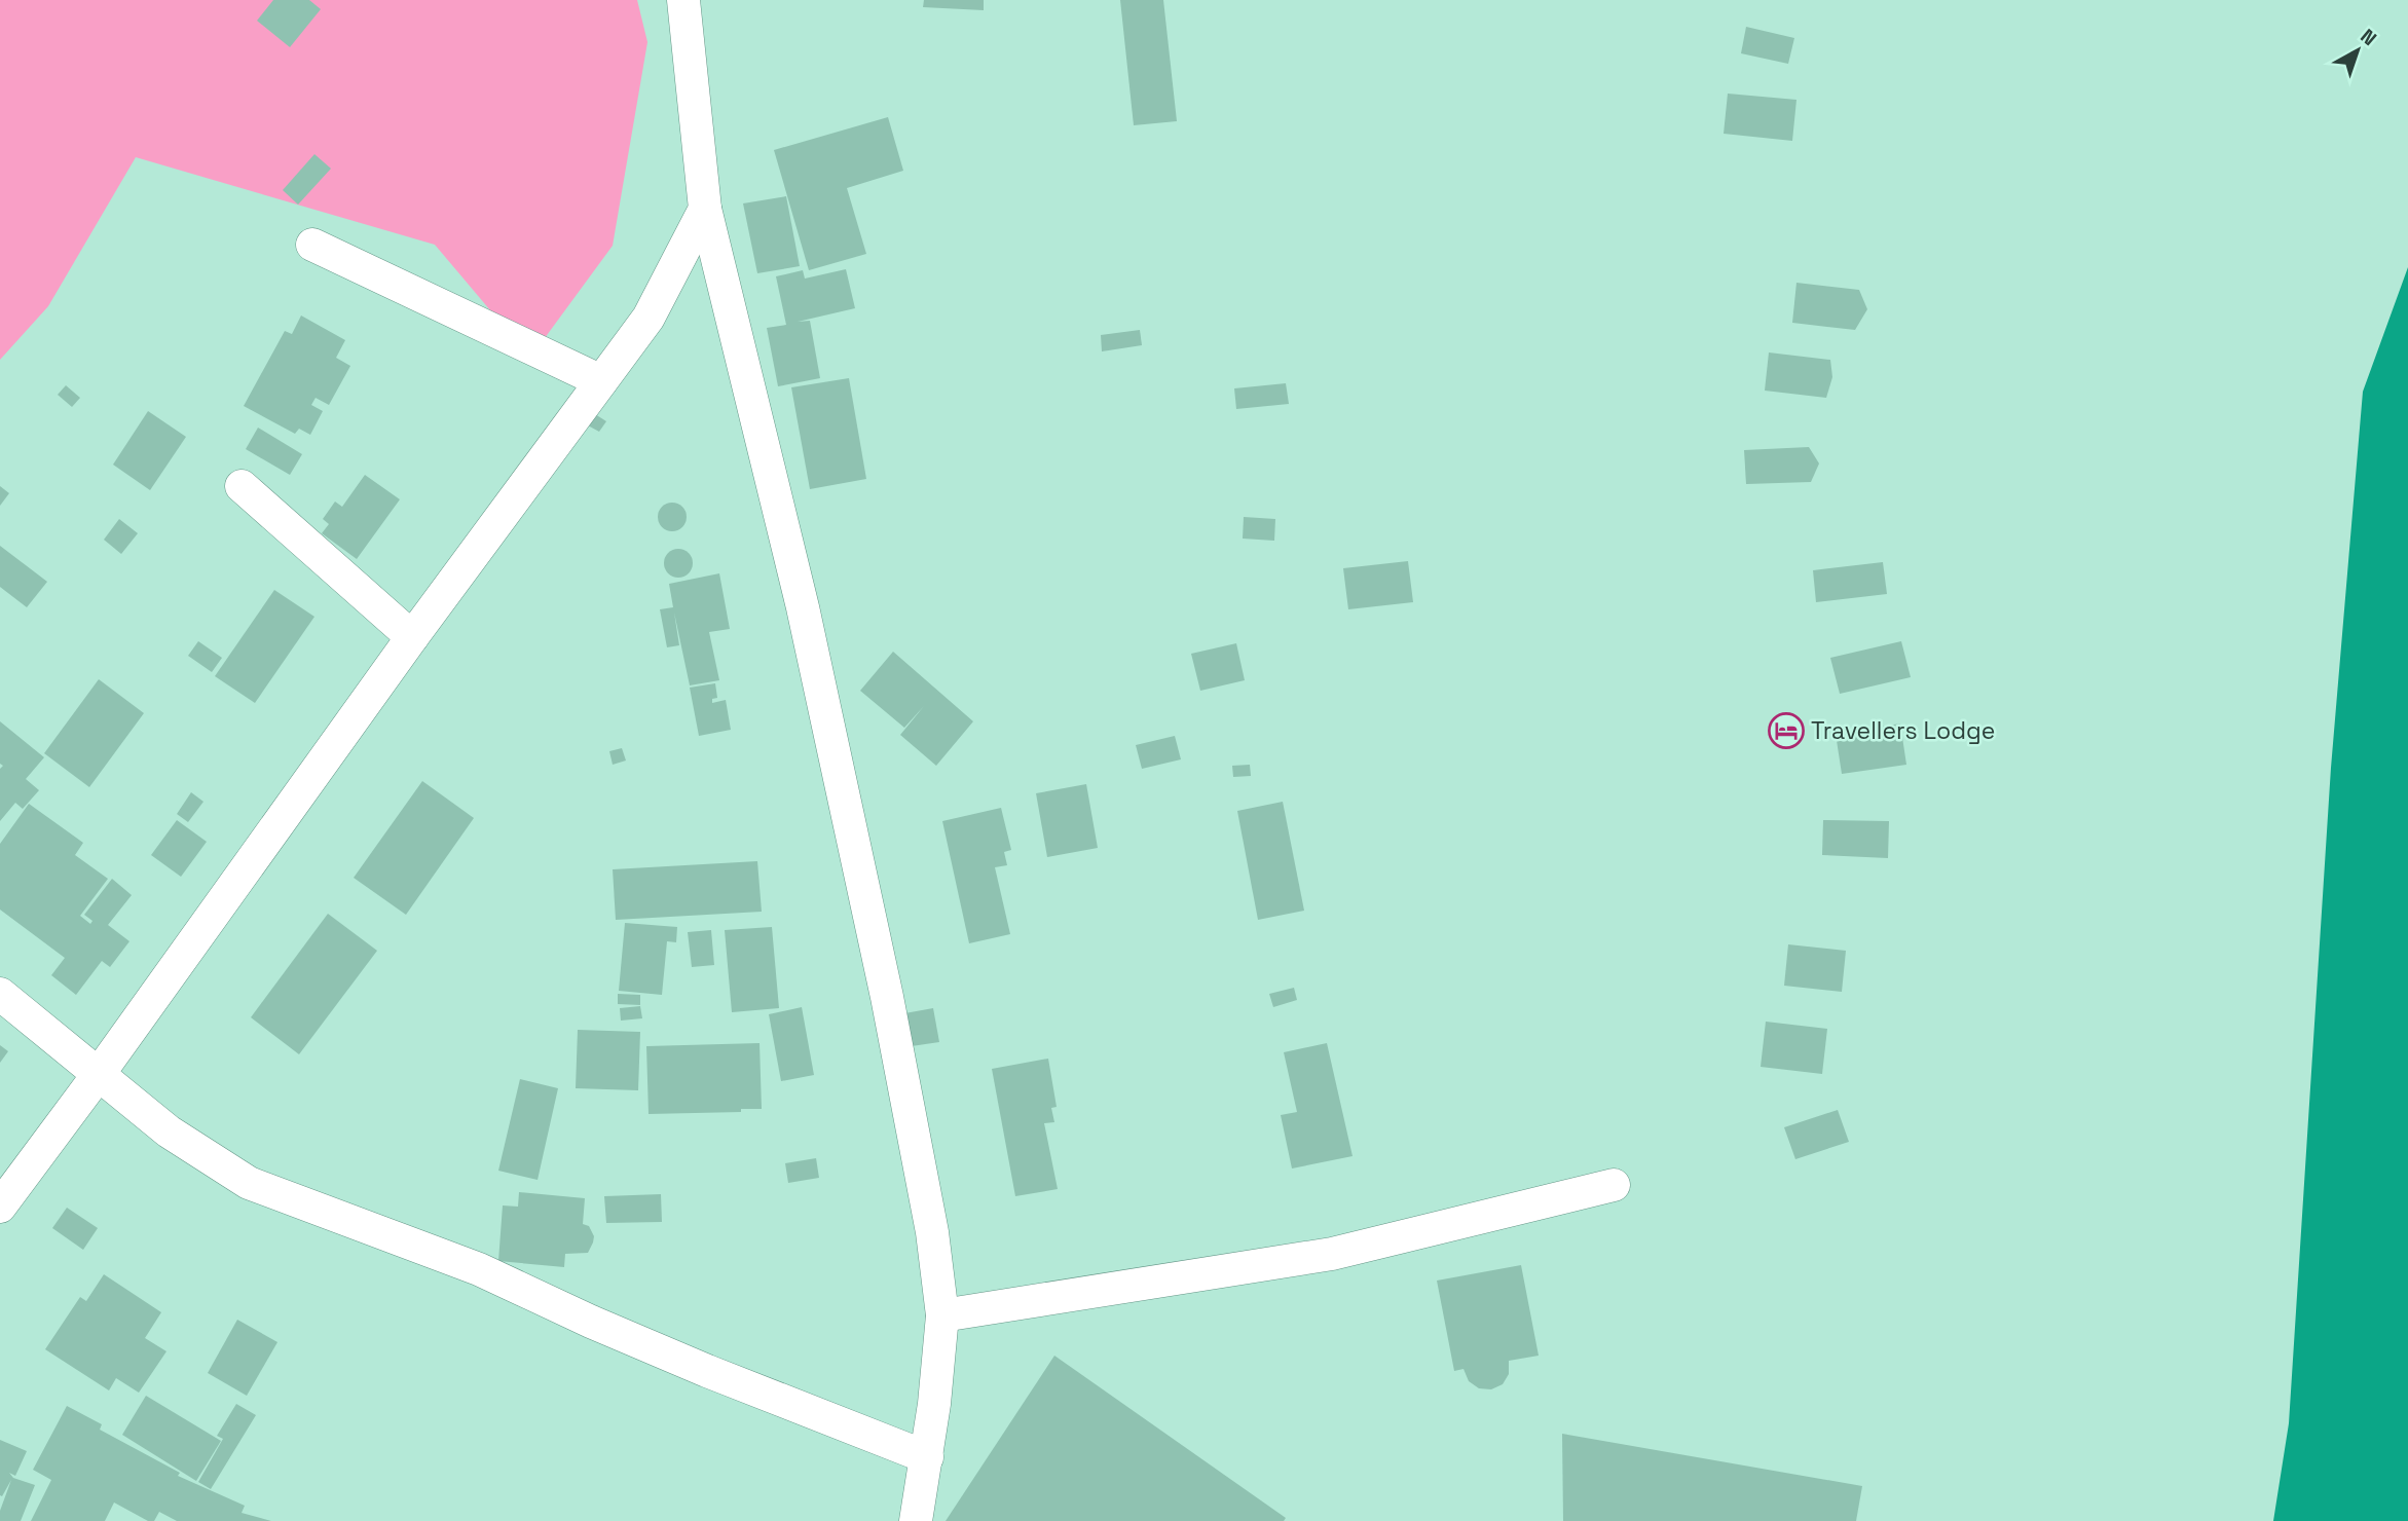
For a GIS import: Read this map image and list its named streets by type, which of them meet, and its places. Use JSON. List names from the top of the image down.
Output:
{
  "places": {
    "hotel": ["Travellers Lodge"]
  },
  "north": "top right"
}
